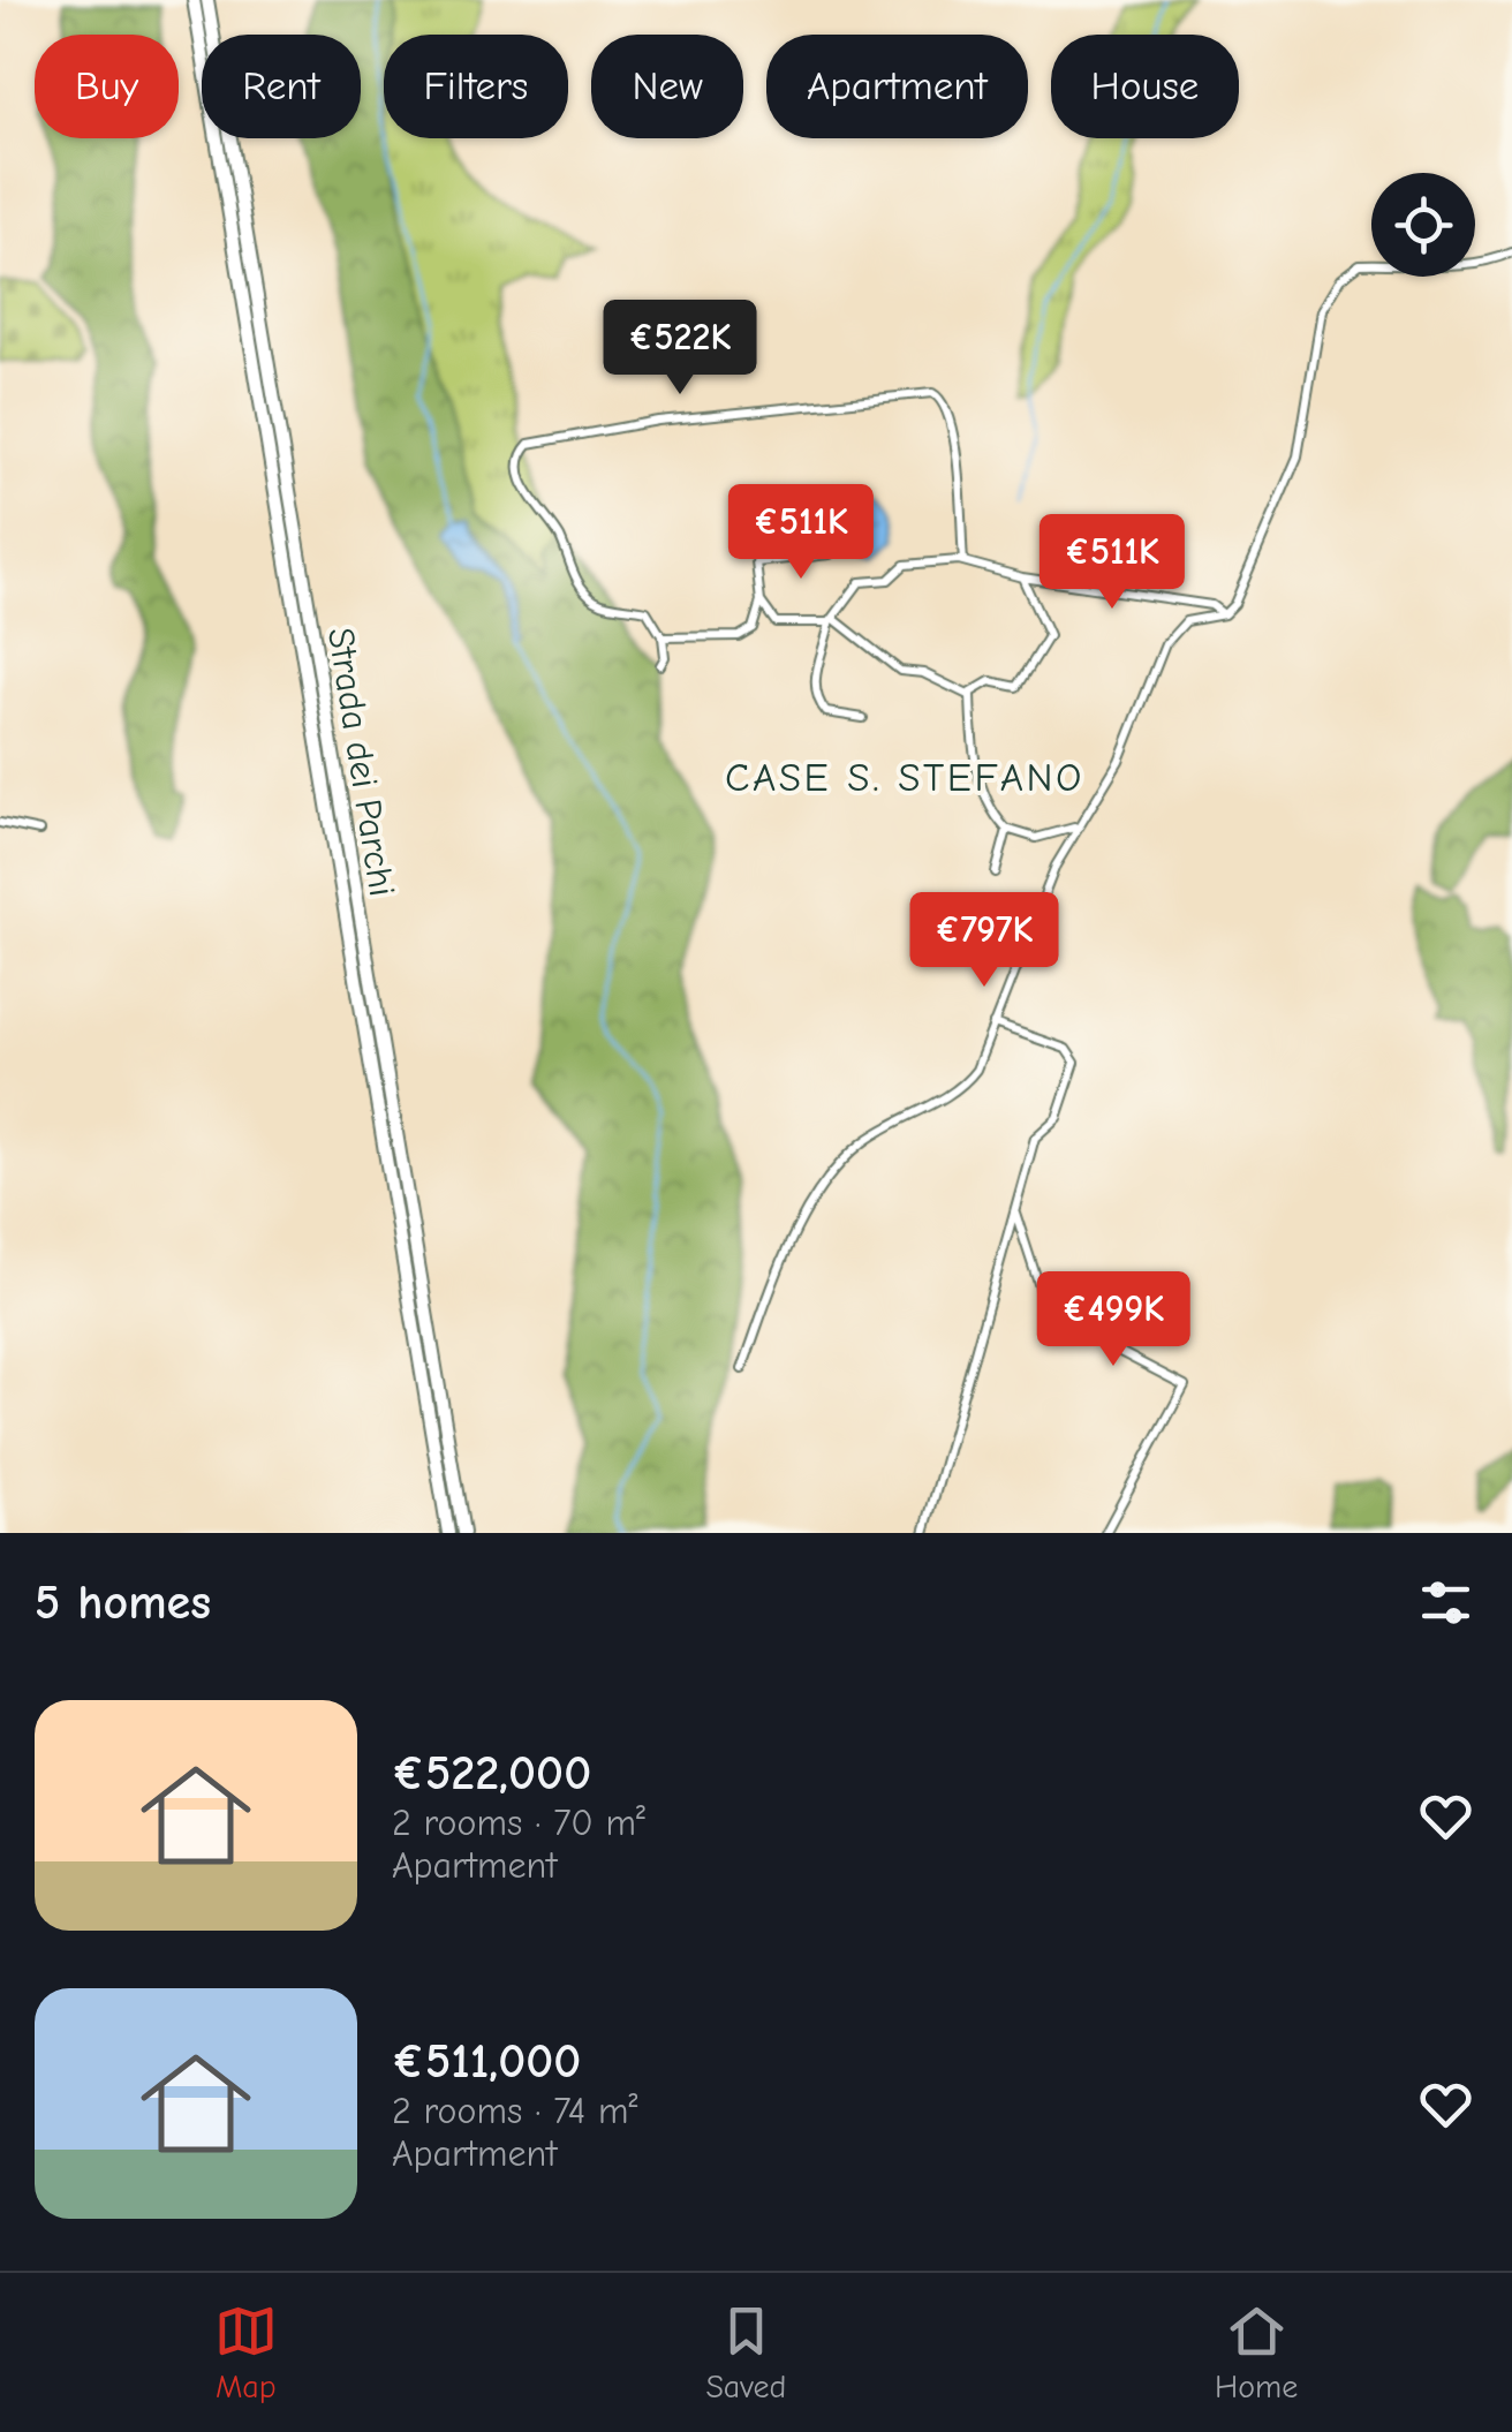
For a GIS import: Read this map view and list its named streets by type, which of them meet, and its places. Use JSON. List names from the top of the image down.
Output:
{
  "streets": {
    "highway": ["Strada dei Parchi"]
  },
  "districts": ["CASE S. STEFANO"],
  "page": {
    "chip": [
      "Buy",
      "Rent",
      "Filters",
      "New",
      "Apartment",
      "House"
    ],
    "price": [
      "€522K",
      "€511K",
      "€511K",
      "€797K",
      "€499K"
    ],
    "heading": "5 homes",
    "list": [
      {
        "name": "€522,000",
        "note": "2 rooms · 70 m² · Apartment"
      },
      {
        "name": "€511,000",
        "note": "2 rooms · 74 m² · Apartment"
      }
    ],
    "tabs": ["Map", "Saved", "Home"]
  }
}
